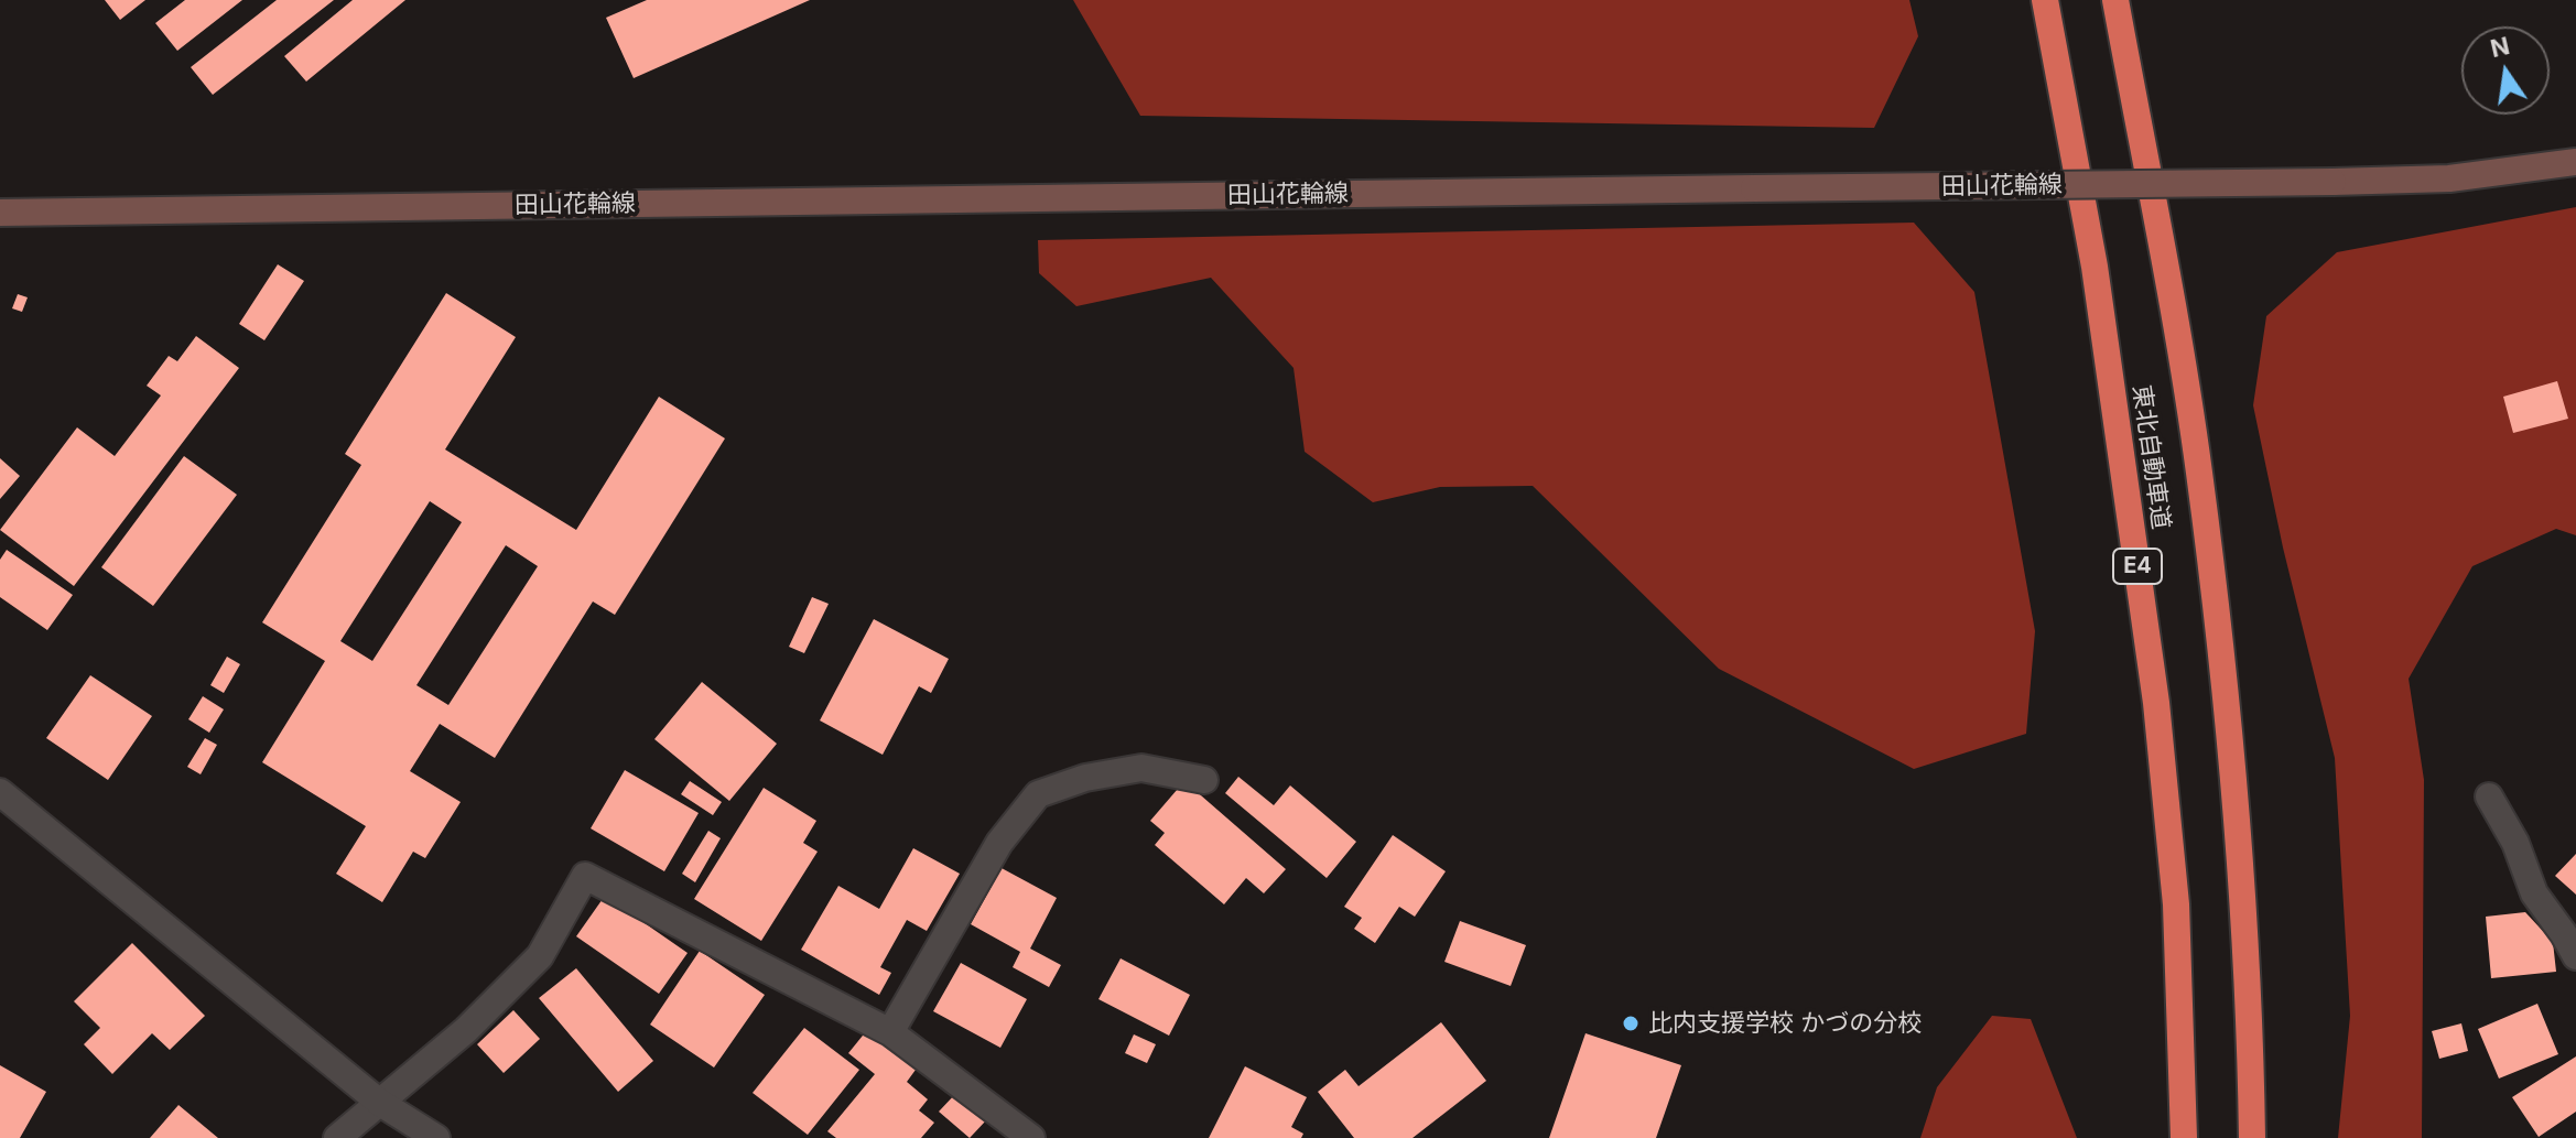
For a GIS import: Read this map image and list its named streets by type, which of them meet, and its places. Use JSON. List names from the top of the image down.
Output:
{
  "streets": {
    "highway": ["東北自動車道", "E4"],
    "main road": ["田山花輪線"]
  },
  "places": ["比内支援学校 かづの分校"],
  "north": "top"
}
